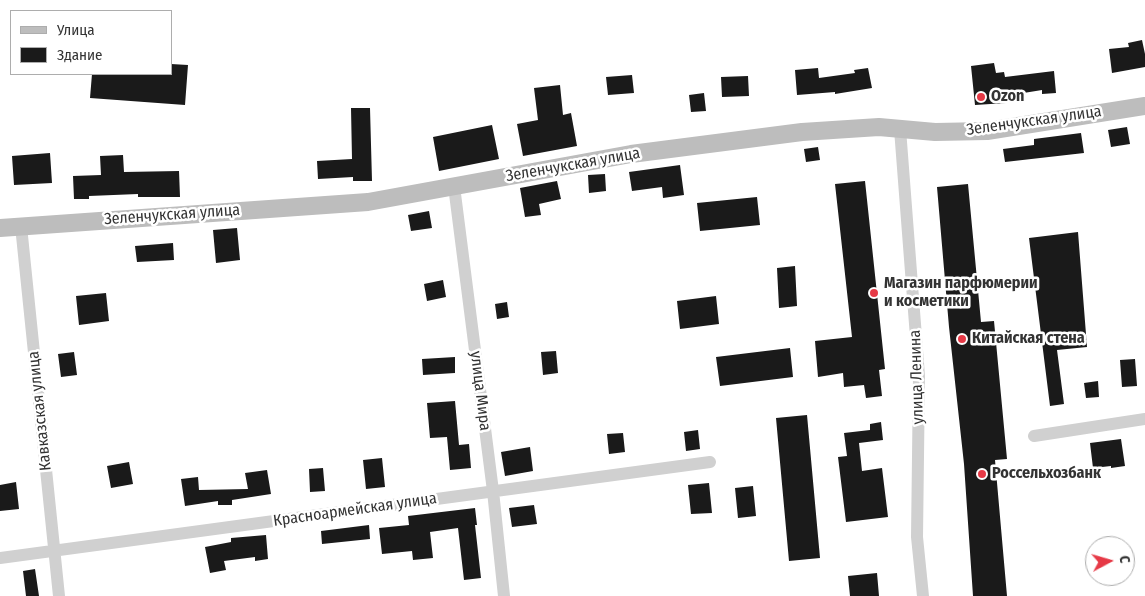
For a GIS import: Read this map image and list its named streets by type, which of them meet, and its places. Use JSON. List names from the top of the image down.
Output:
{
  "streets": {
    "street": [
      "Зеленчукская улица",
      "улица Ленина",
      "улица Мира",
      "Кавказская улица",
      "Красноармейская улица"
    ]
  },
  "crossings": [
    ["Зеленчукская улица", "улица Ленина"],
    ["Зеленчукская улица", "улица Мира"],
    ["Зеленчукская улица", "Кавказская улица"],
    ["улица Мира", "Красноармейская улица"],
    ["Кавказская улица", "Красноармейская улица"]
  ],
  "places": [
    "Ozon",
    "Магазин парфюмерии и косметики",
    "Китайская стена",
    "Россельхозбанк"
  ],
  "legend": ["Улица", "Здание"],
  "north": "right"
}
